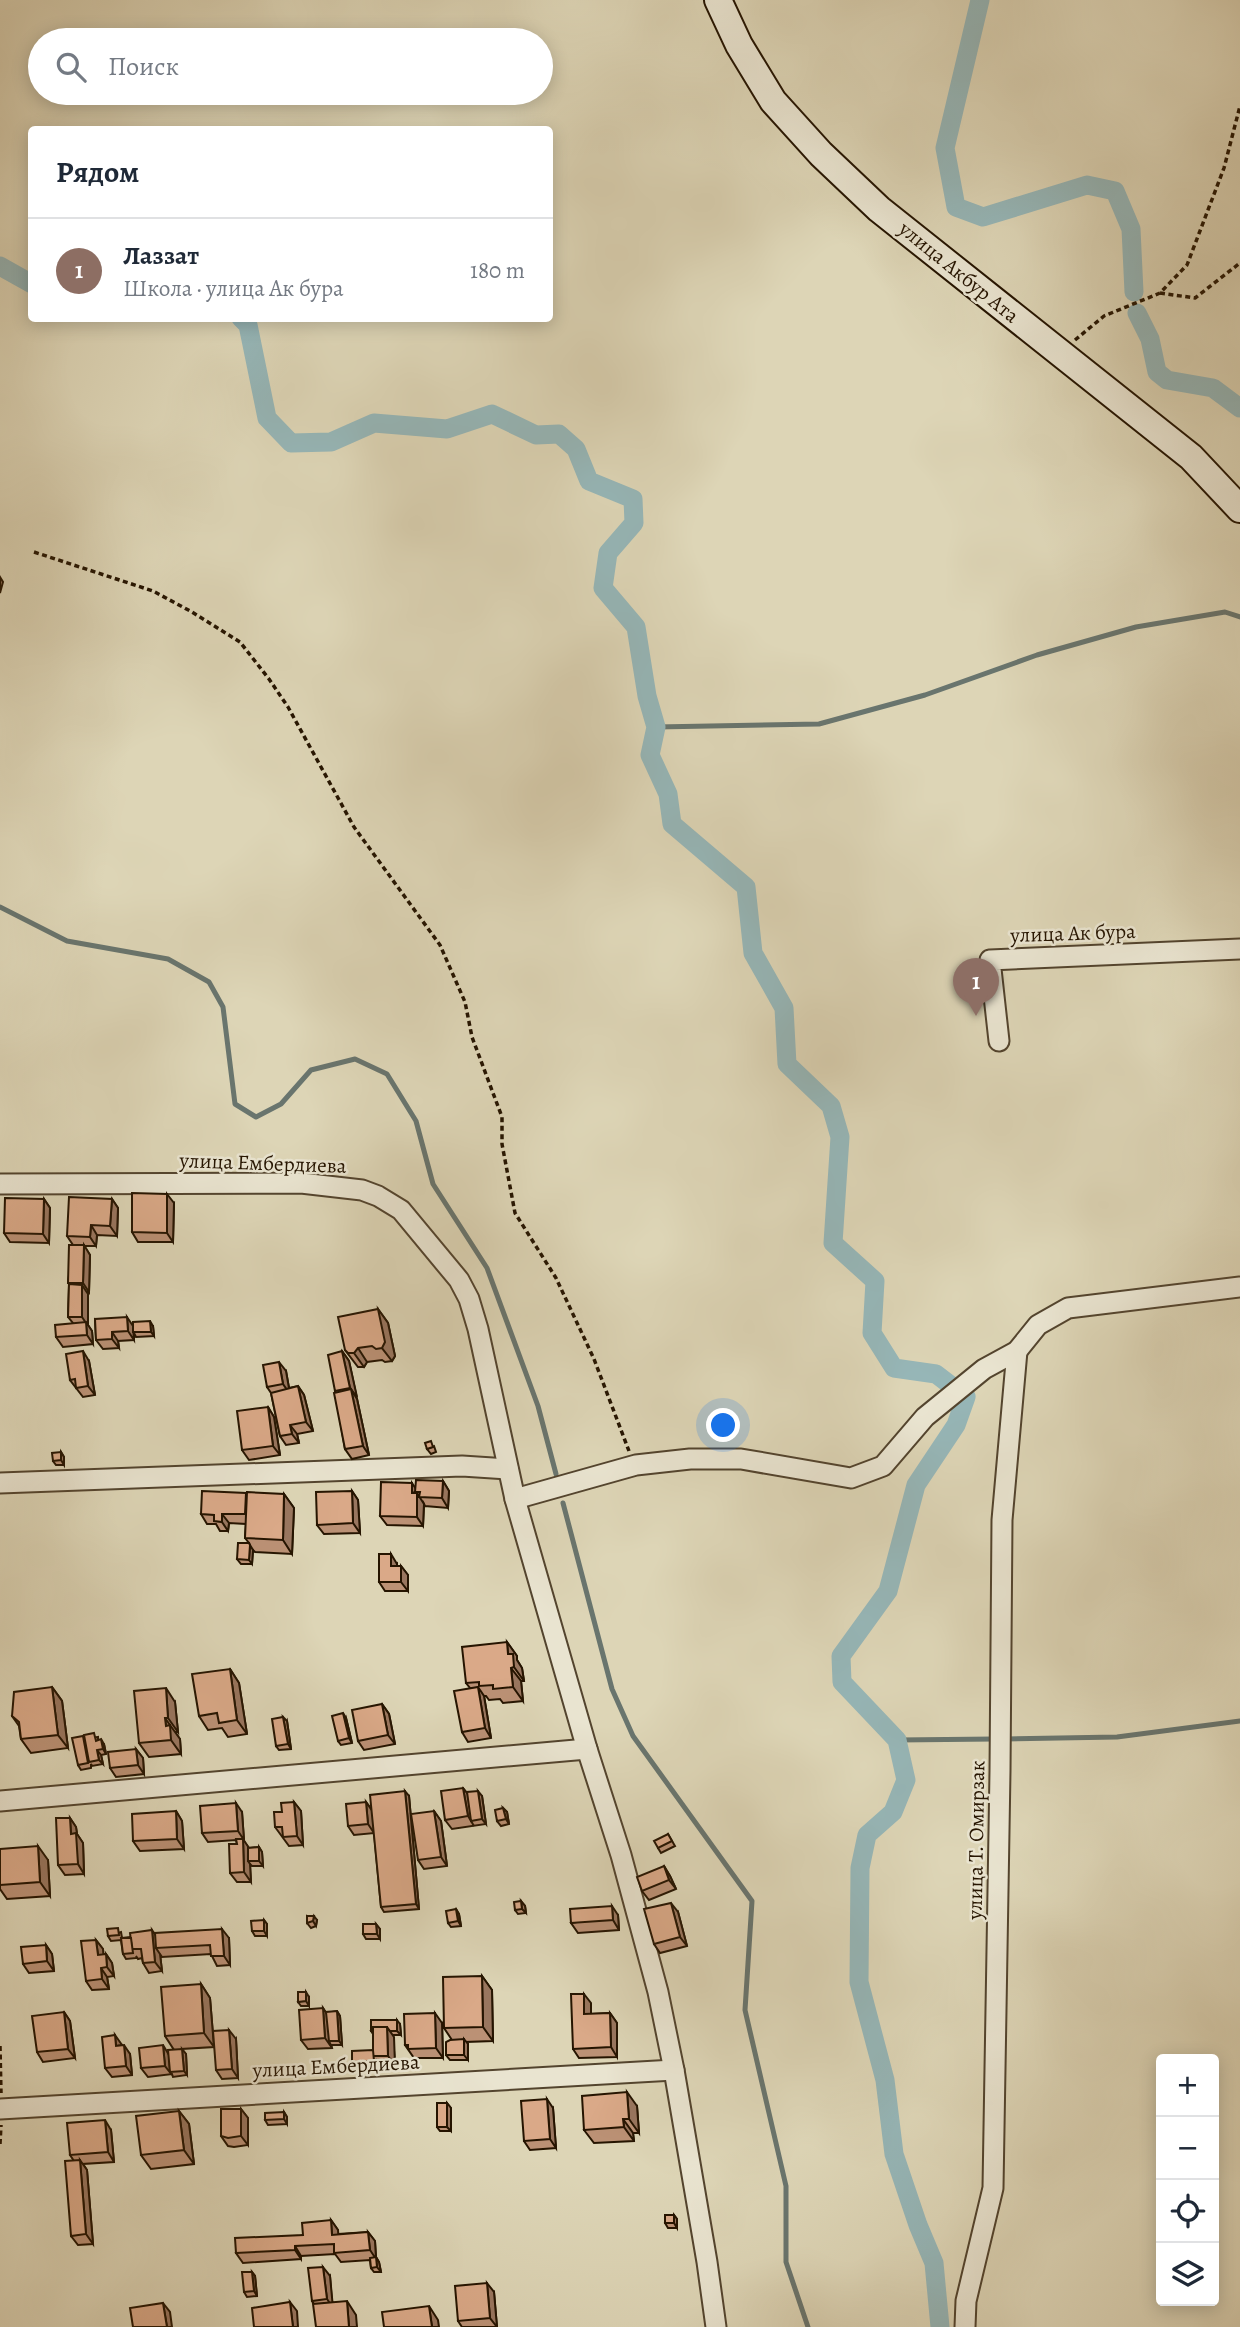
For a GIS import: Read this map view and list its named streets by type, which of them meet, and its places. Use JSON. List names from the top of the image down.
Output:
{
  "streets": {
    "main road": ["улица Акбур Ата"],
    "street": ["улица Ак бура", "улица Ембердиева", "улица Т. Омирзак"]
  },
  "page": {
    "search": "Поиск",
    "heading": "Рядом",
    "list": [
      {
        "mark": "1",
        "name": "Лаззат",
        "note": "Школа · улица Ак бура",
        "value": "180 m"
      }
    ],
    "pins": "1",
    "map_buttons": ["+", "−"]
  }
}
